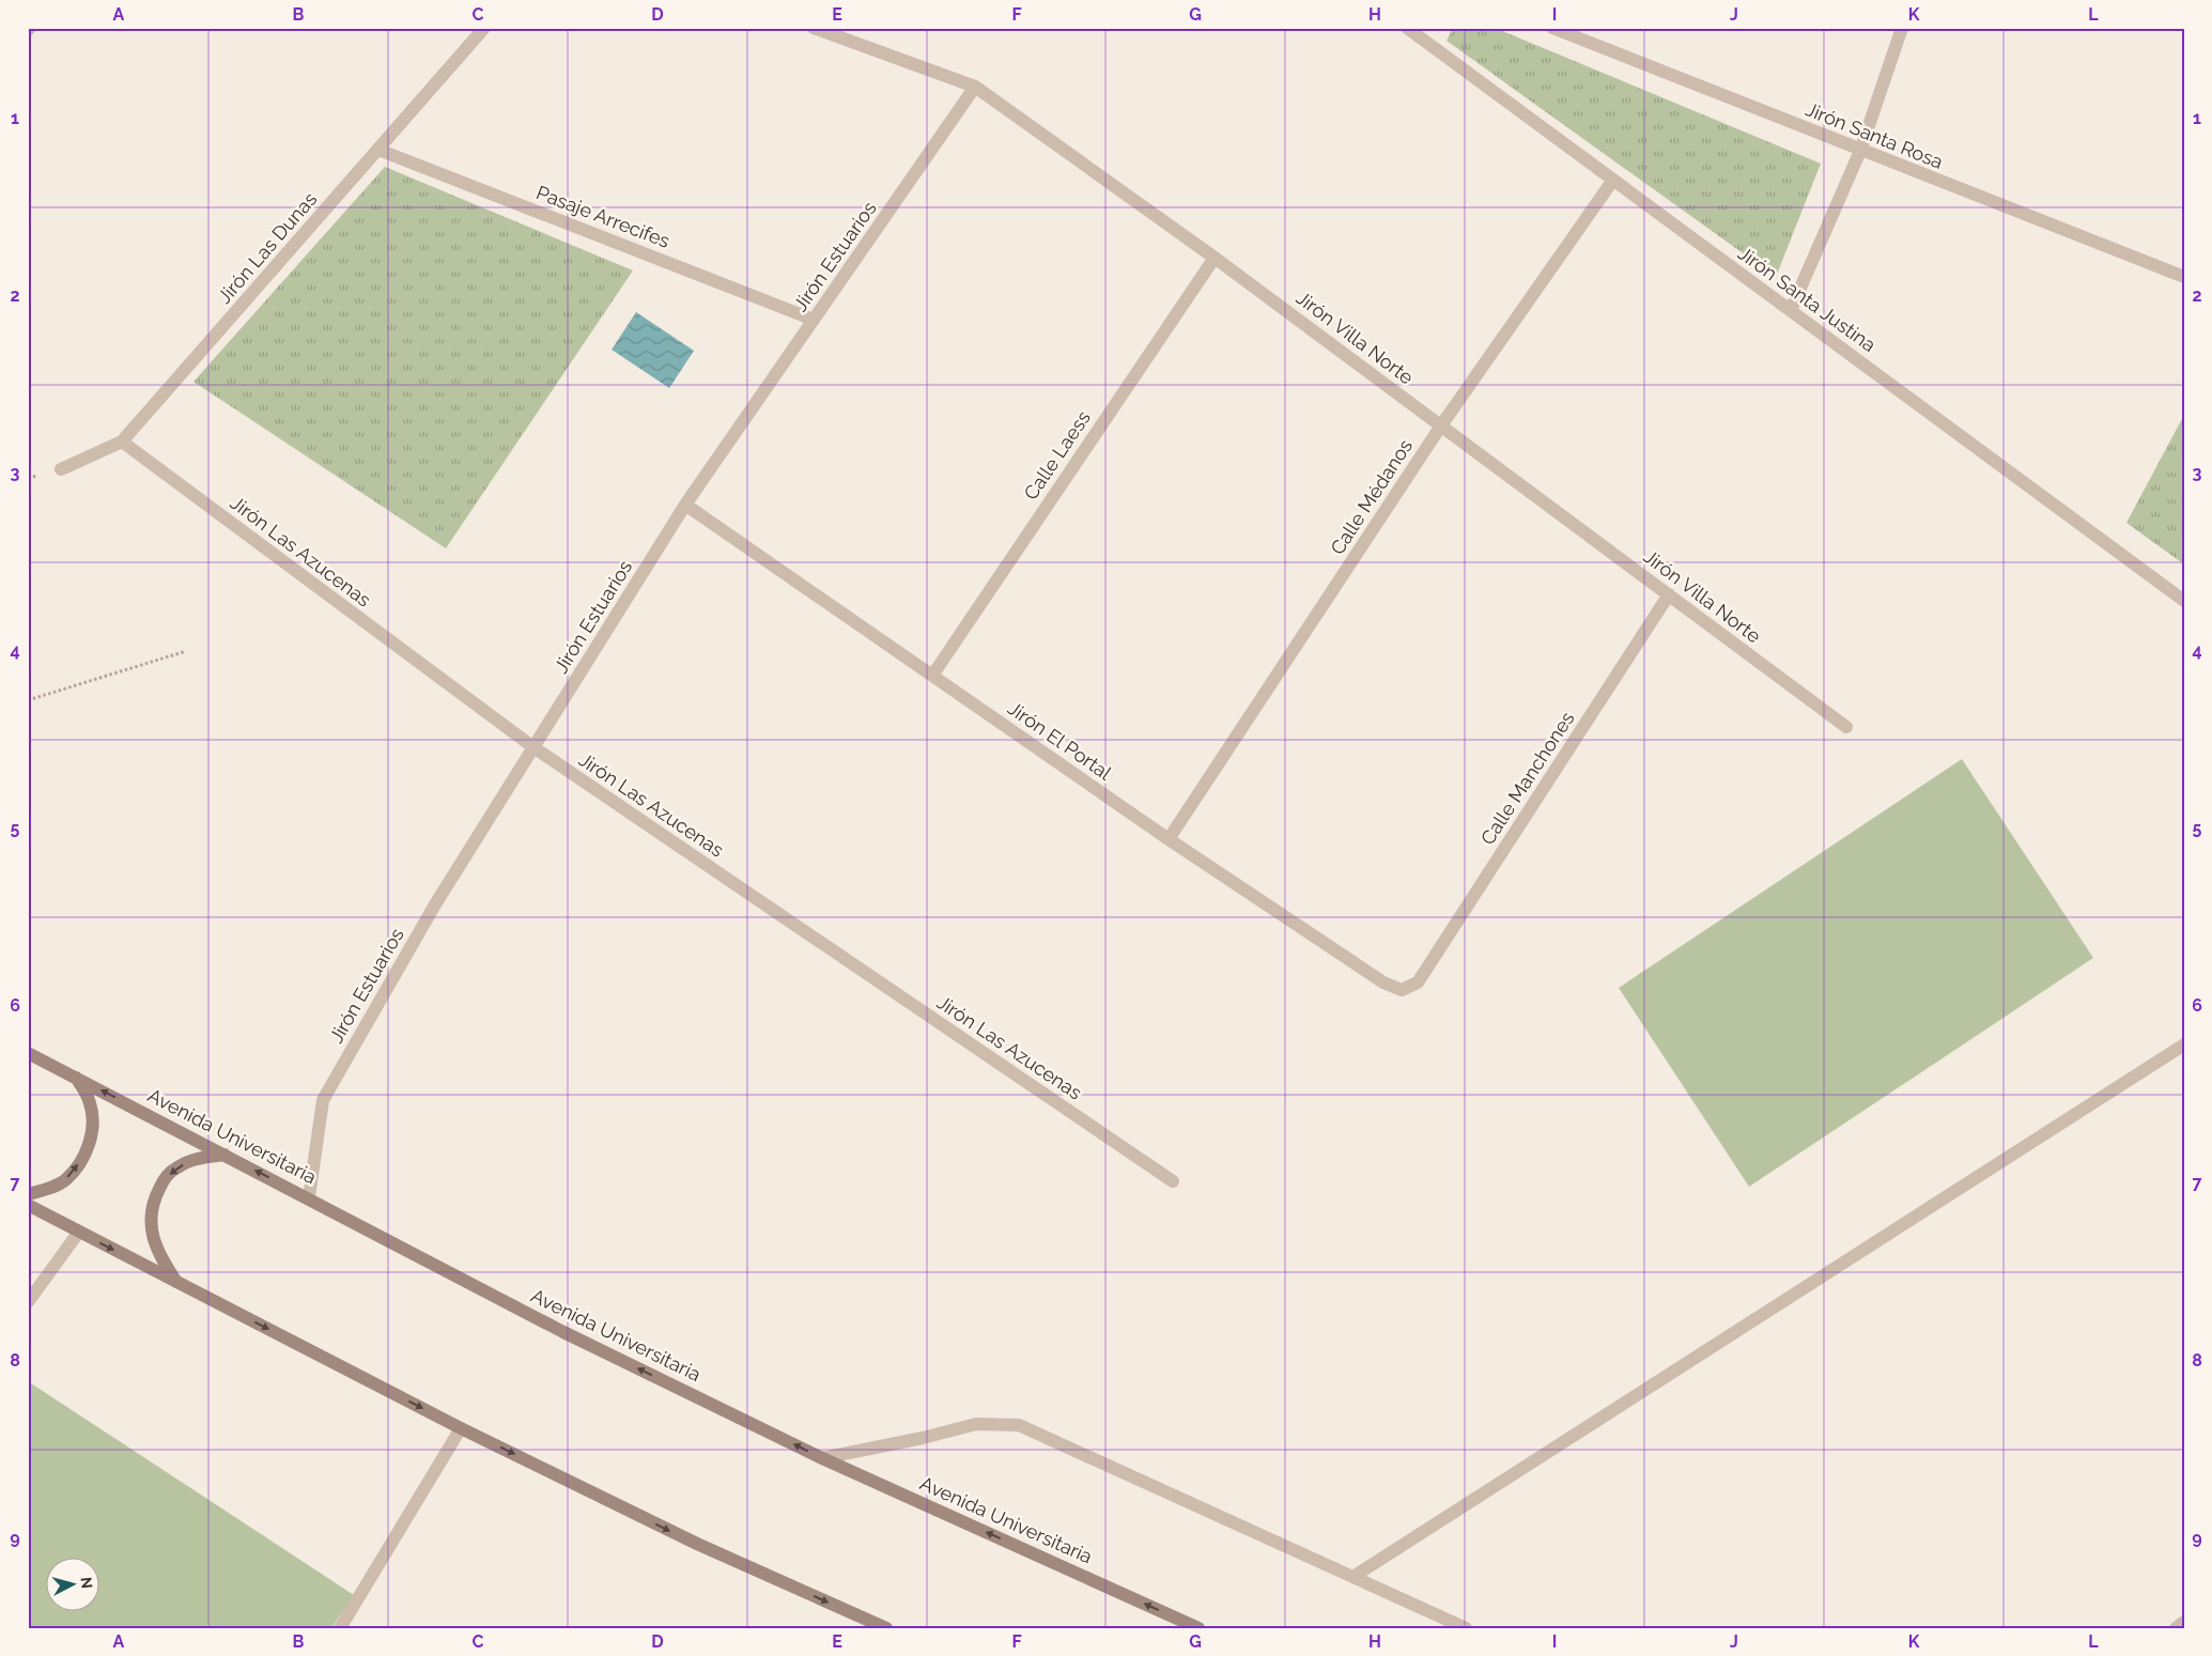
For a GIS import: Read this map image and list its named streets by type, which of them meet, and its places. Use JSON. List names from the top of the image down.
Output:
{
  "streets": {
    "main road": ["Avenida Universitaria"],
    "street": [
      "Jirón Santa Rosa",
      "Pasaje Arrecifes",
      "Jirón Las Dunas",
      "Jirón Estuarios",
      "Jirón Santa Justina",
      "Jirón Villa Norte",
      "Calle Laess",
      "Calle Médanos",
      "Jirón Las Azucenas",
      "Jirón El Portal",
      "Calle Manchones"
    ]
  },
  "crossings": [
    ["Pasaje Arrecifes", "Jirón Las Dunas"],
    ["Pasaje Arrecifes", "Jirón Estuarios"],
    ["Jirón Las Dunas", "Jirón Las Azucenas"],
    ["Jirón Estuarios", "Jirón Villa Norte"],
    ["Jirón Estuarios", "Jirón Las Azucenas"],
    ["Jirón Estuarios", "Jirón El Portal"],
    ["Jirón Estuarios", "Avenida Universitaria"],
    ["Jirón Santa Justina", "Calle Médanos"],
    ["Jirón Villa Norte", "Calle Laess"],
    ["Jirón Villa Norte", "Calle Médanos"],
    ["Jirón Villa Norte", "Calle Manchones"],
    ["Calle Laess", "Jirón El Portal"],
    ["Calle Médanos", "Jirón El Portal"],
    ["Jirón El Portal", "Calle Manchones"]
  ],
  "one_way": ["Avenida Universitaria"],
  "north": "right",
  "grid": {
    "columns": [
      "A",
      "B",
      "C",
      "D",
      "E",
      "F",
      "G",
      "H",
      "I",
      "J",
      "K",
      "L"
    ],
    "rows": [
      "1",
      "2",
      "3",
      "4",
      "5",
      "6",
      "7",
      "8",
      "9"
    ]
  }
}
